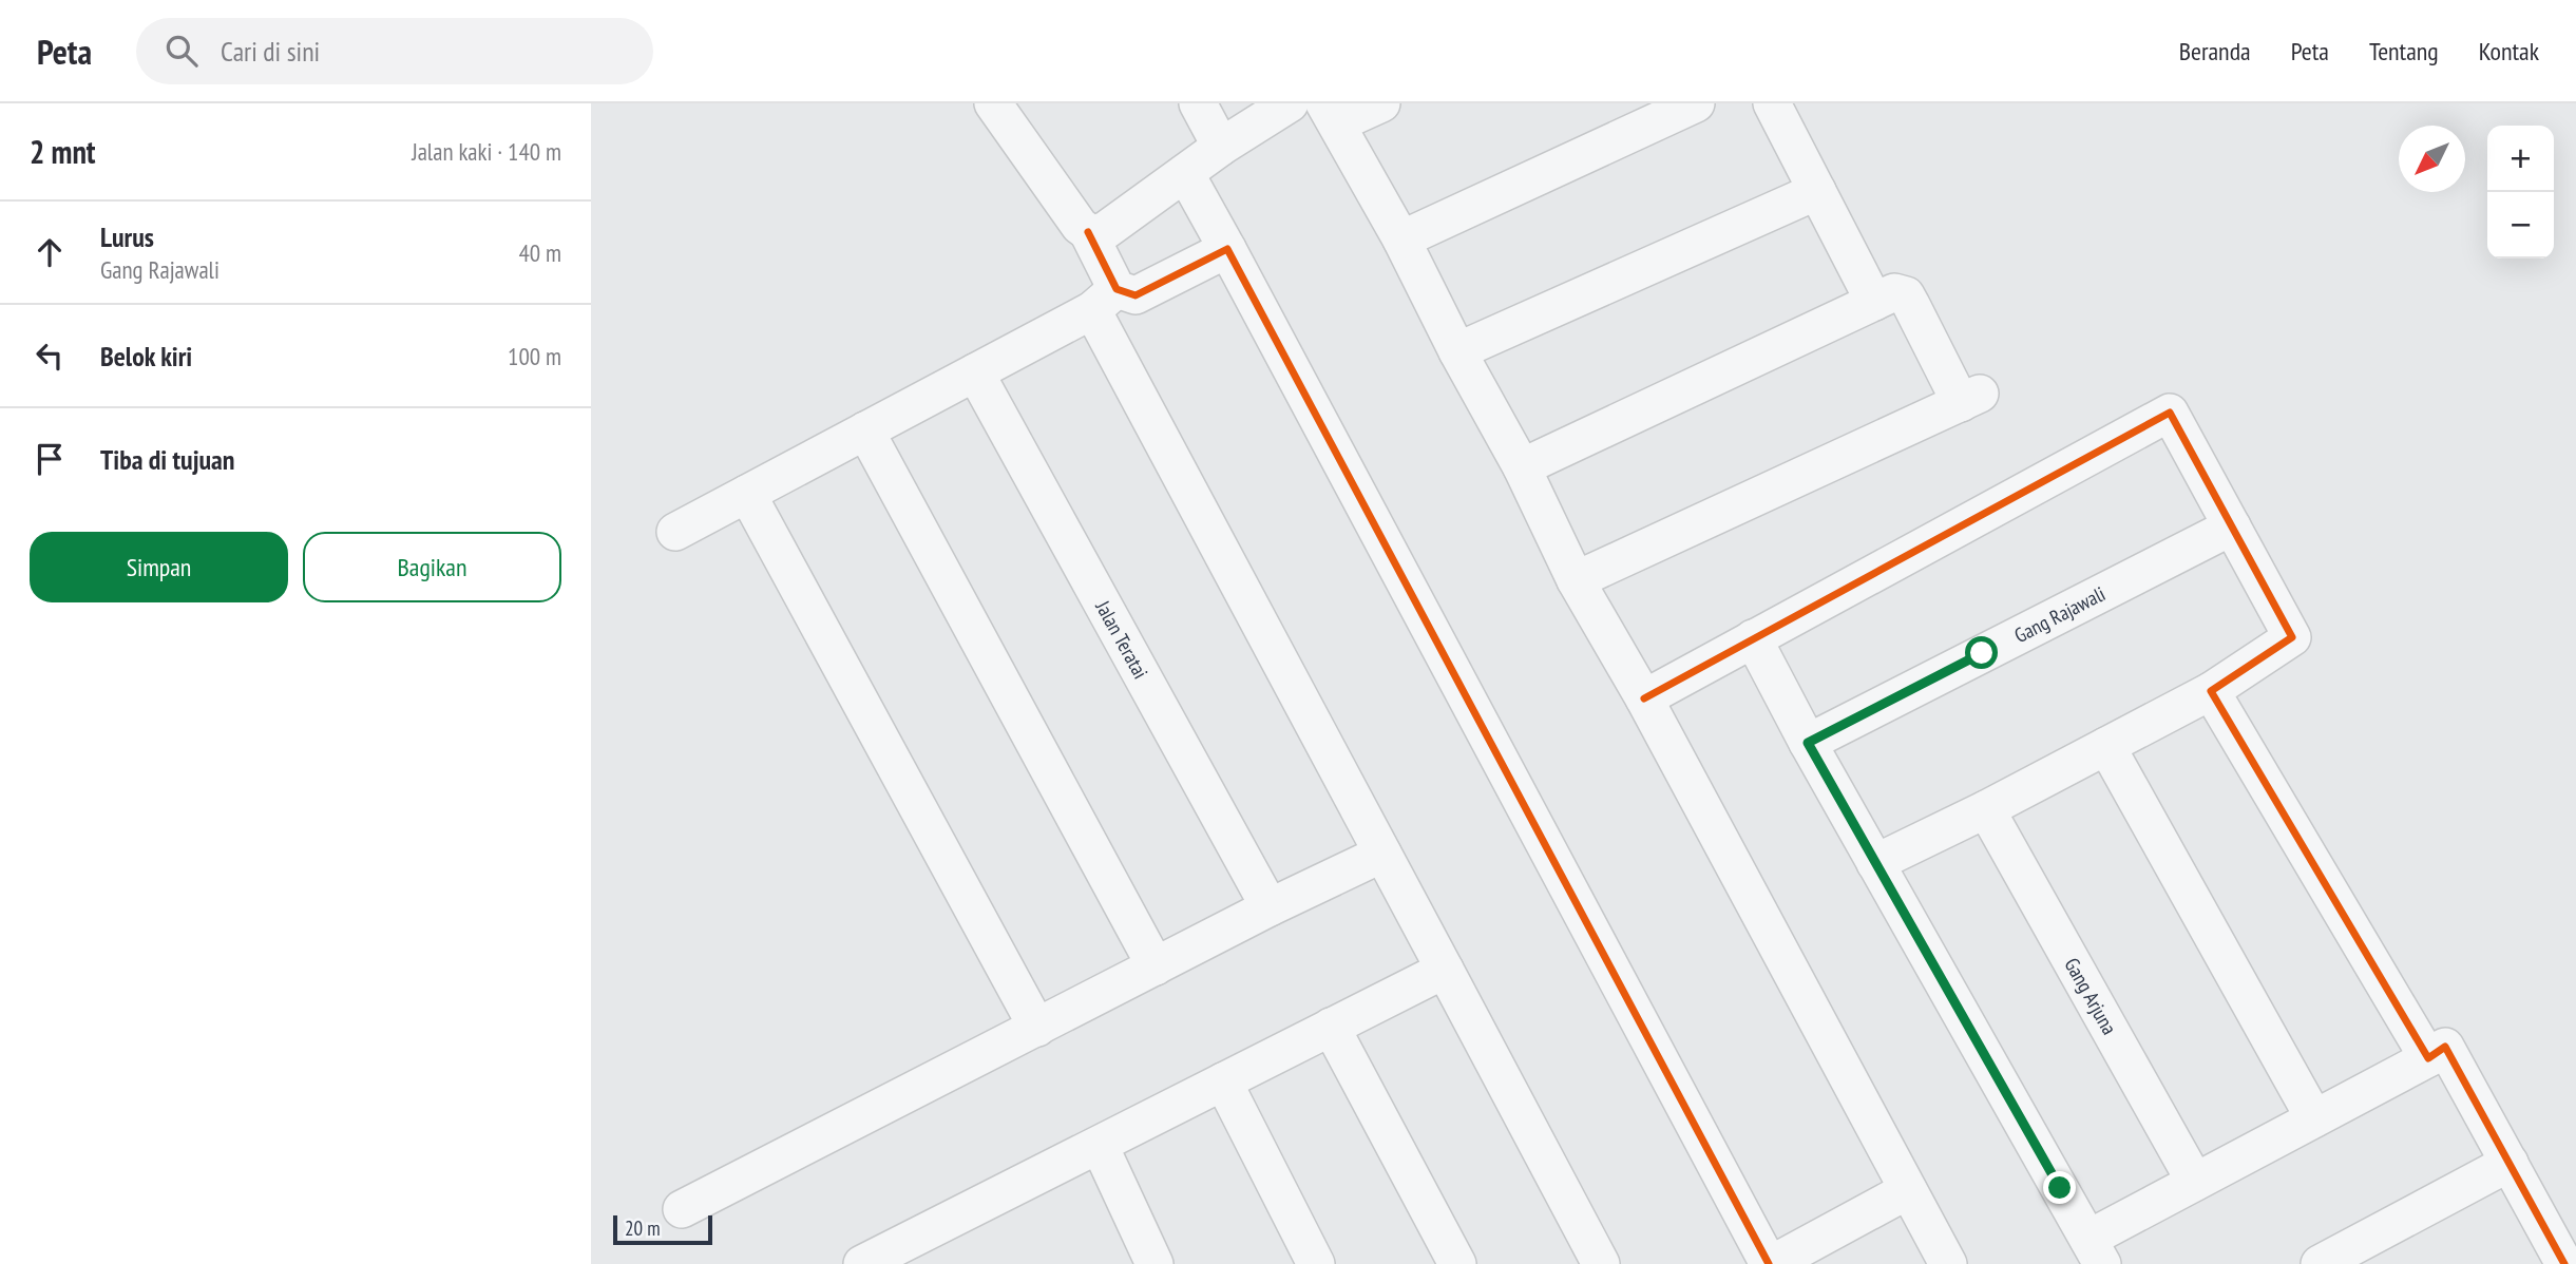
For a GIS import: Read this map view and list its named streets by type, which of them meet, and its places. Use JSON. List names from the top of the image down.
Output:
{
  "streets": {
    "street": ["Gang Rajawali", "Jalan Teratai", "Gang Arjuna"]
  },
  "scale_bar": "20 m",
  "north": "bottom left",
  "page": {
    "header": "Peta",
    "search": "Cari di sini",
    "nav": [
      "Beranda",
      "Peta",
      "Tentang",
      "Kontak"
    ],
    "heading": ["2 mnt", "Jalan kaki · 140 m"],
    "map_buttons": ["+", "−"],
    "list": [
      ["Lurus", "Gang Rajawali", "40 m"],
      ["Belok kiri", "100 m"],
      "Tiba di tujuan"
    ],
    "buttons": ["Simpan", "Bagikan"],
    "scale": "20 m"
  }
}
